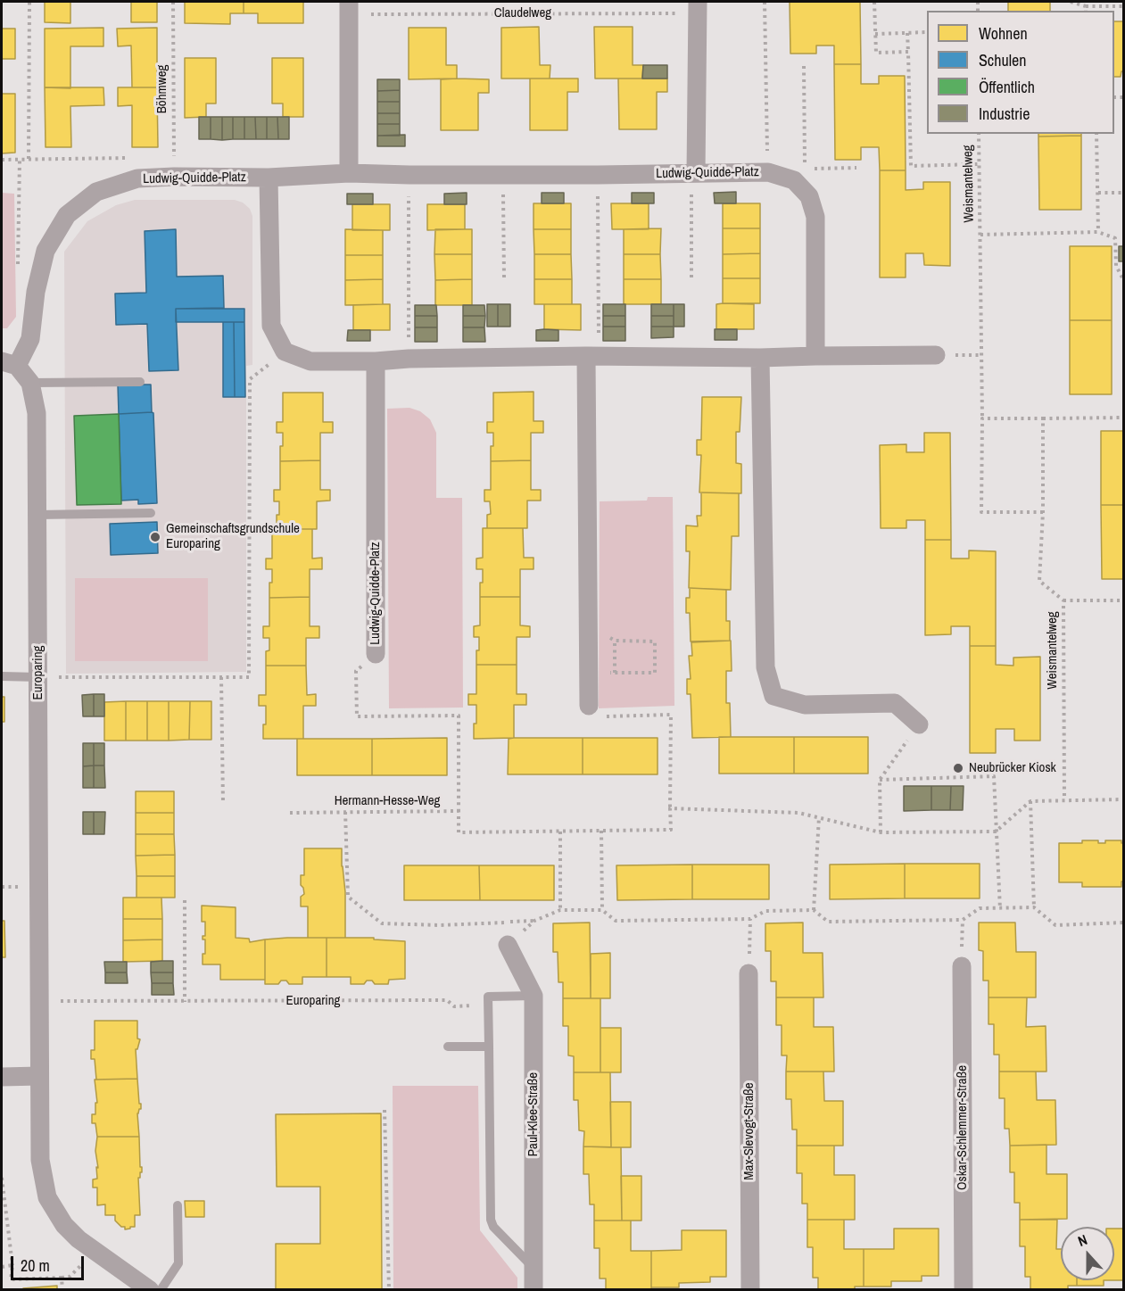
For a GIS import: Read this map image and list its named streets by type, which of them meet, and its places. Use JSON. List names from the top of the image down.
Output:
{
  "streets": {
    "street": [
      "Ludwig-Quidde-Platz",
      "Europaring",
      "Paul-Klee-Straße",
      "Oskar-Schlemmer-Straße",
      "Max-Slevogt-Straße"
    ],
    "path": [
      "Claudelweg",
      "Böhmweg",
      "Weismantelweg",
      "Hermann-Hesse-Weg"
    ]
  },
  "crossings": [
    ["Böhmweg", "Ludwig-Quidde-Platz"],
    ["Ludwig-Quidde-Platz", "Europaring"],
    ["Ludwig-Quidde-Platz", "Hermann-Hesse-Weg"]
  ],
  "places": ["Gemeinschaftsgrundschule Europaring", "Neubrücker Kiosk"],
  "legend": [
    "Wohnen",
    "Schulen",
    "Öffentlich",
    "Industrie"
  ],
  "scale_bar": "20 m",
  "north": "top"
}
